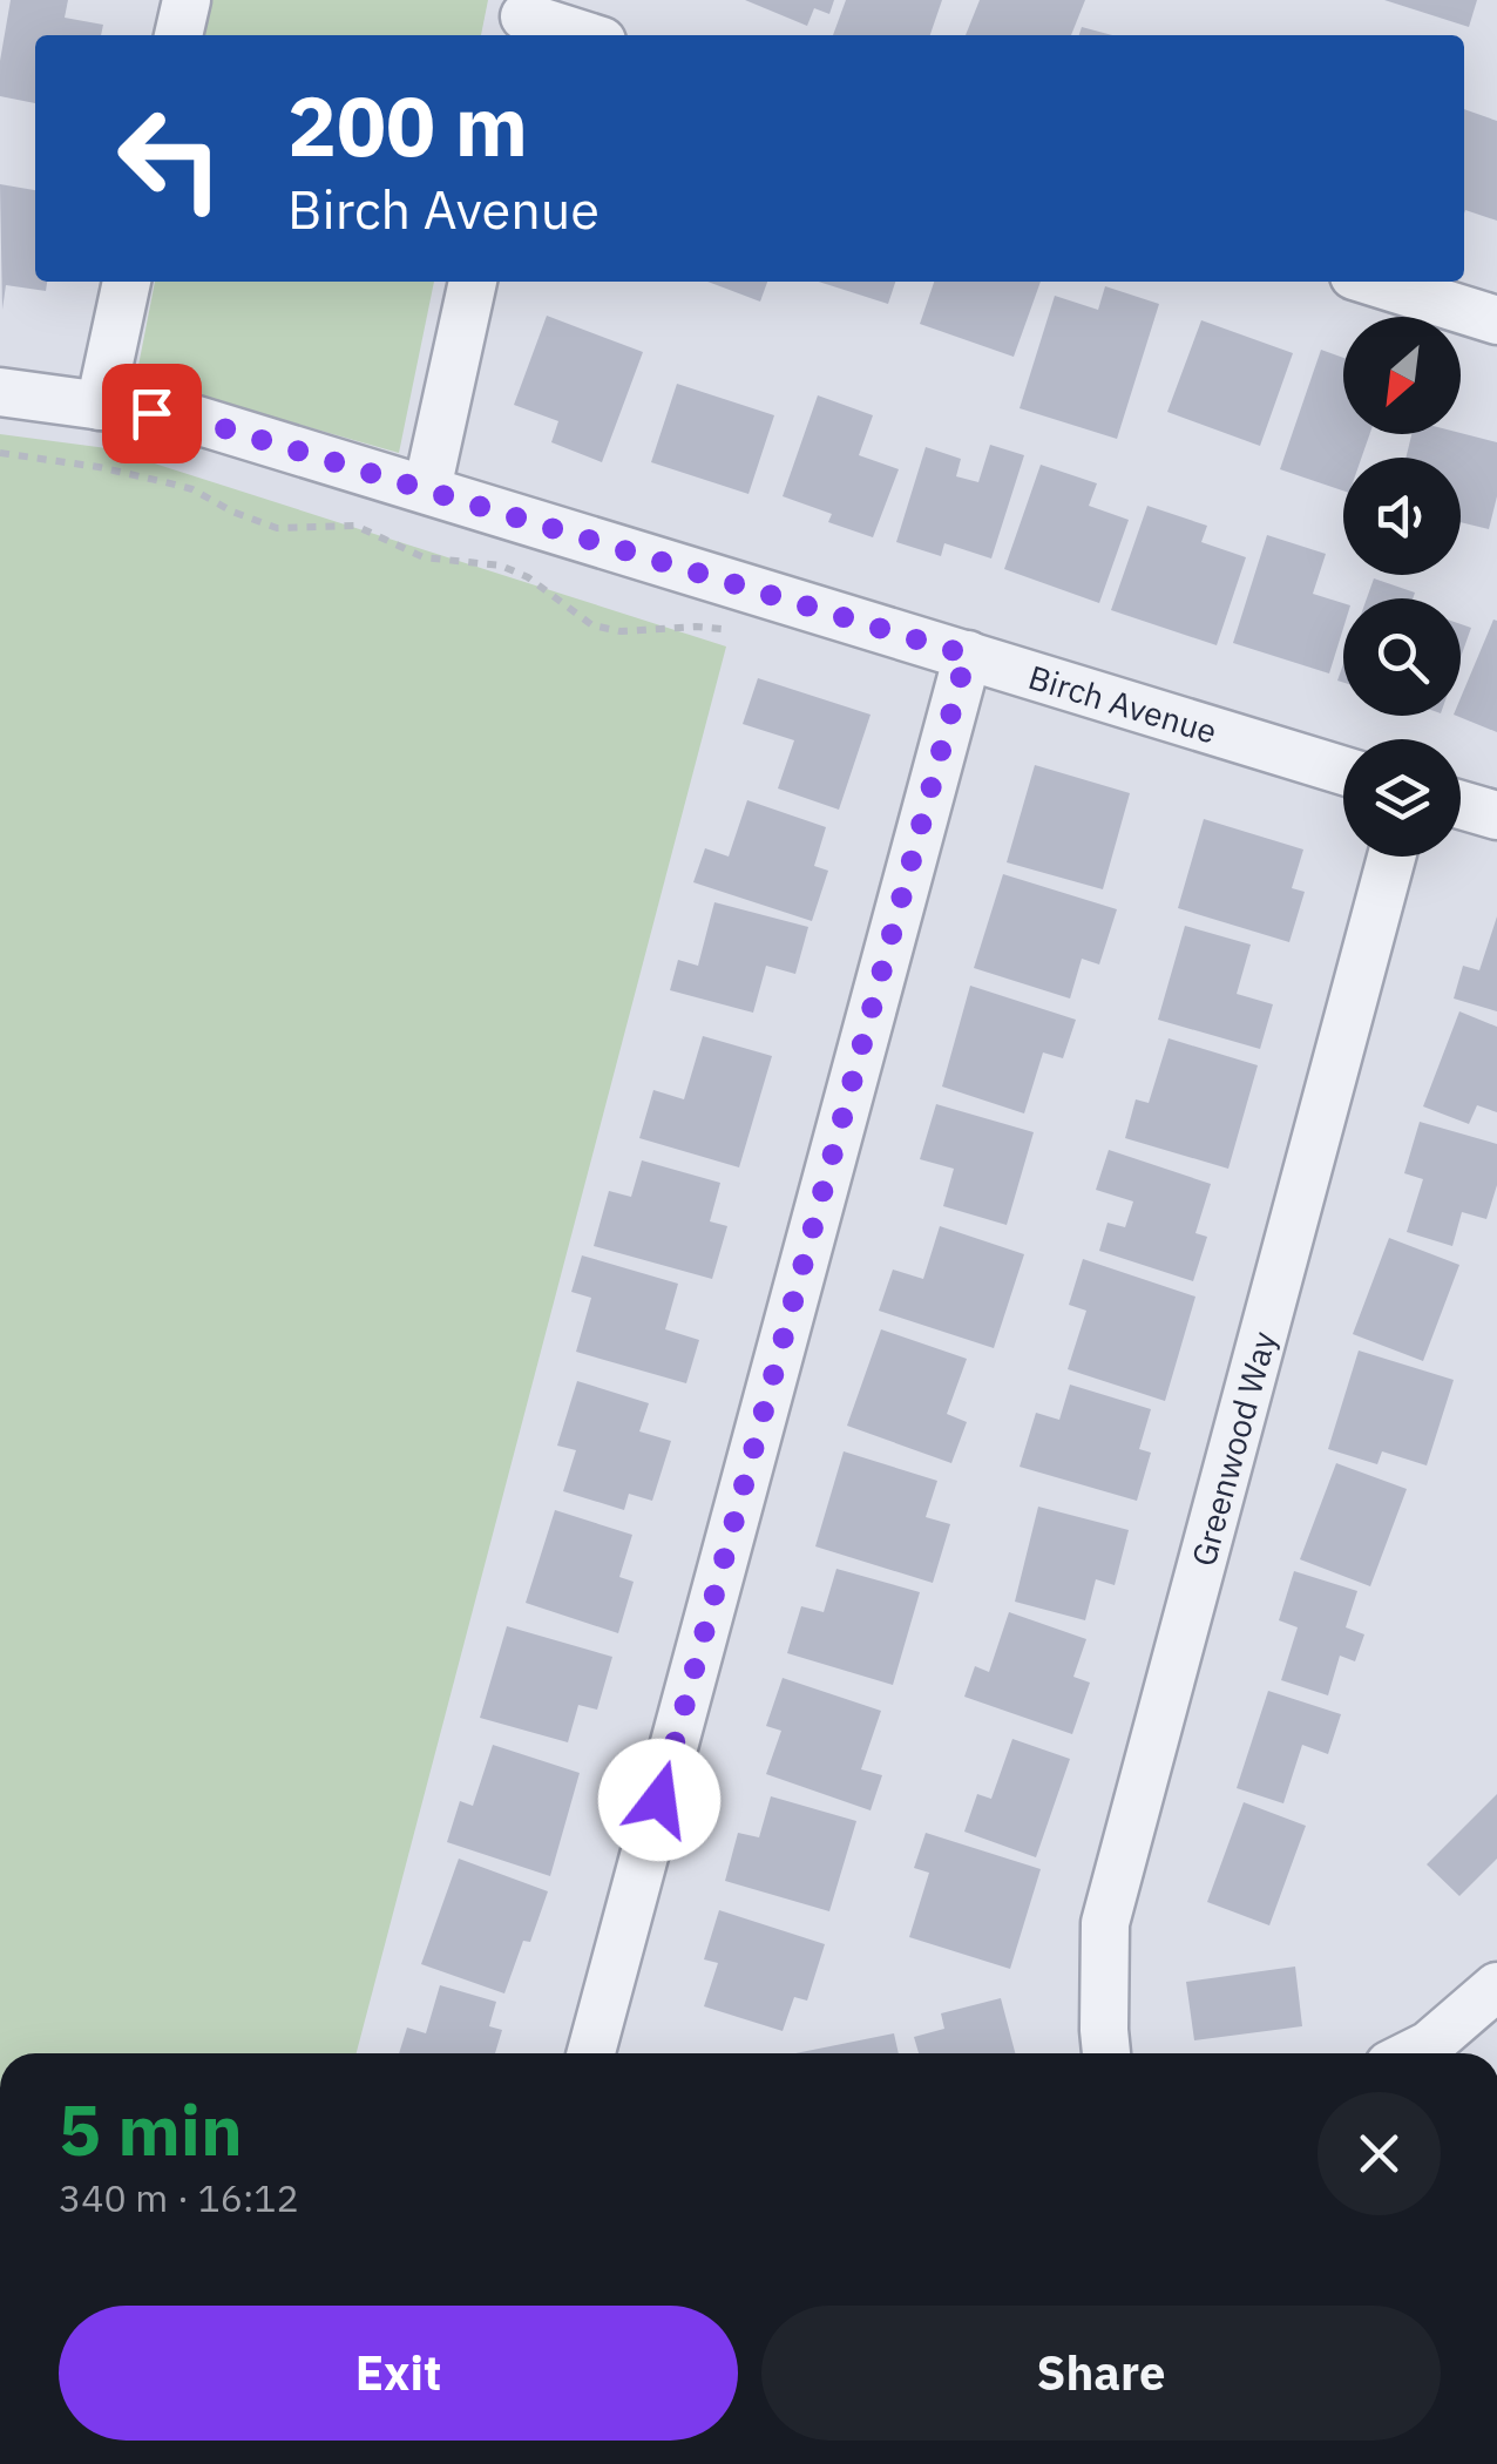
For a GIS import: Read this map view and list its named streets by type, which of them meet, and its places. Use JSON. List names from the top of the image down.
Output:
{
  "streets": {
    "street": ["Birch Avenue", "Greenwood Way"]
  },
  "north": "bottom left",
  "page": {
    "turn": ["200 m", "Birch Avenue"],
    "heading": ["5 min", "340 m · 16:12"],
    "buttons": ["Exit", "Share"]
  }
}
